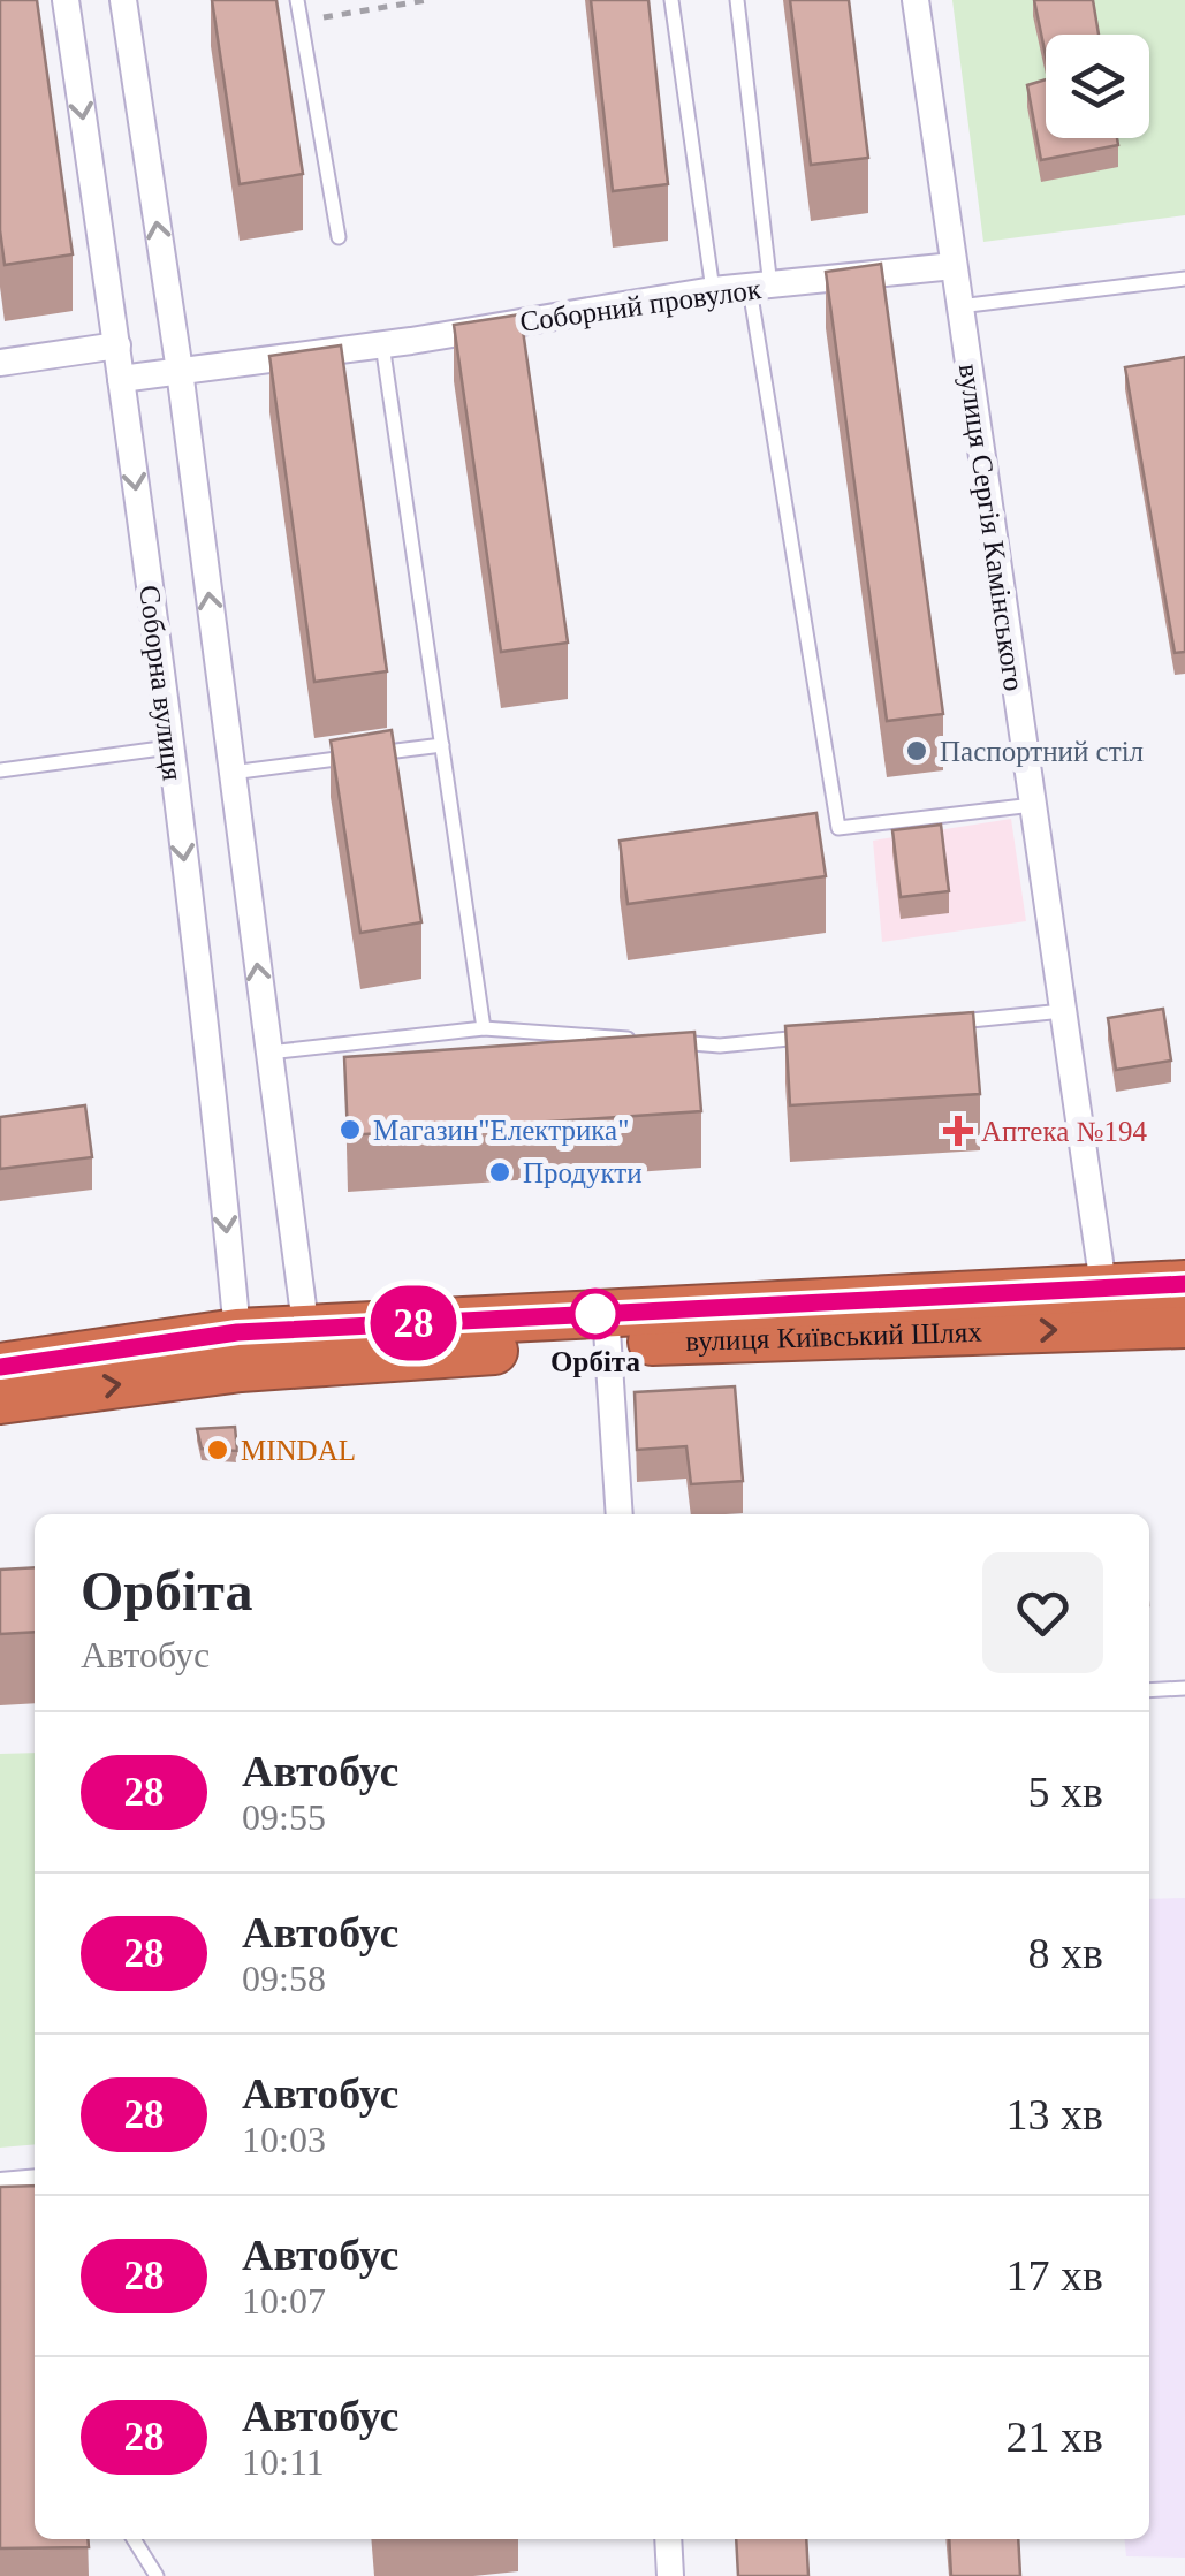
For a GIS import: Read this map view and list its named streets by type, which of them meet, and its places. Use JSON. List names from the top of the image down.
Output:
{
  "streets": {
    "highway": ["вулиця Київський Шлях"],
    "street": ["Соборний провулок", "вулиця Сергія Камінського", "Соборна вулиця"]
  },
  "crossings": [
    ["Соборний провулок", "вулиця Сергія Камінського"],
    ["Соборний провулок", "Соборна вулиця"],
    ["вулиця Сергія Камінського", "вулиця Київський Шлях"],
    ["Соборна вулиця", "вулиця Київський Шлях"]
  ],
  "places": {
    "other": [
      "Паспортний стіл",
      "Магазин\"Електрика\"",
      "Продукти",
      "Орбіта",
      "MINDAL"
    ],
    "health": ["Аптека №194"]
  },
  "lines": ["bus line 28"],
  "page": {
    "on_map": "28",
    "heading": ["Орбіта", "Автобус"],
    "list": [
      {
        "mark": "28",
        "name": "Автобус",
        "note": "09:55",
        "value": "5 хв"
      },
      {
        "mark": "28",
        "name": "Автобус",
        "note": "09:58",
        "value": "8 хв"
      },
      {
        "mark": "28",
        "name": "Автобус",
        "note": "10:03",
        "value": "13 хв"
      },
      {
        "mark": "28",
        "name": "Автобус",
        "note": "10:07",
        "value": "17 хв"
      },
      {
        "mark": "28",
        "name": "Автобус",
        "note": "10:11",
        "value": "21 хв"
      }
    ]
  }
}
